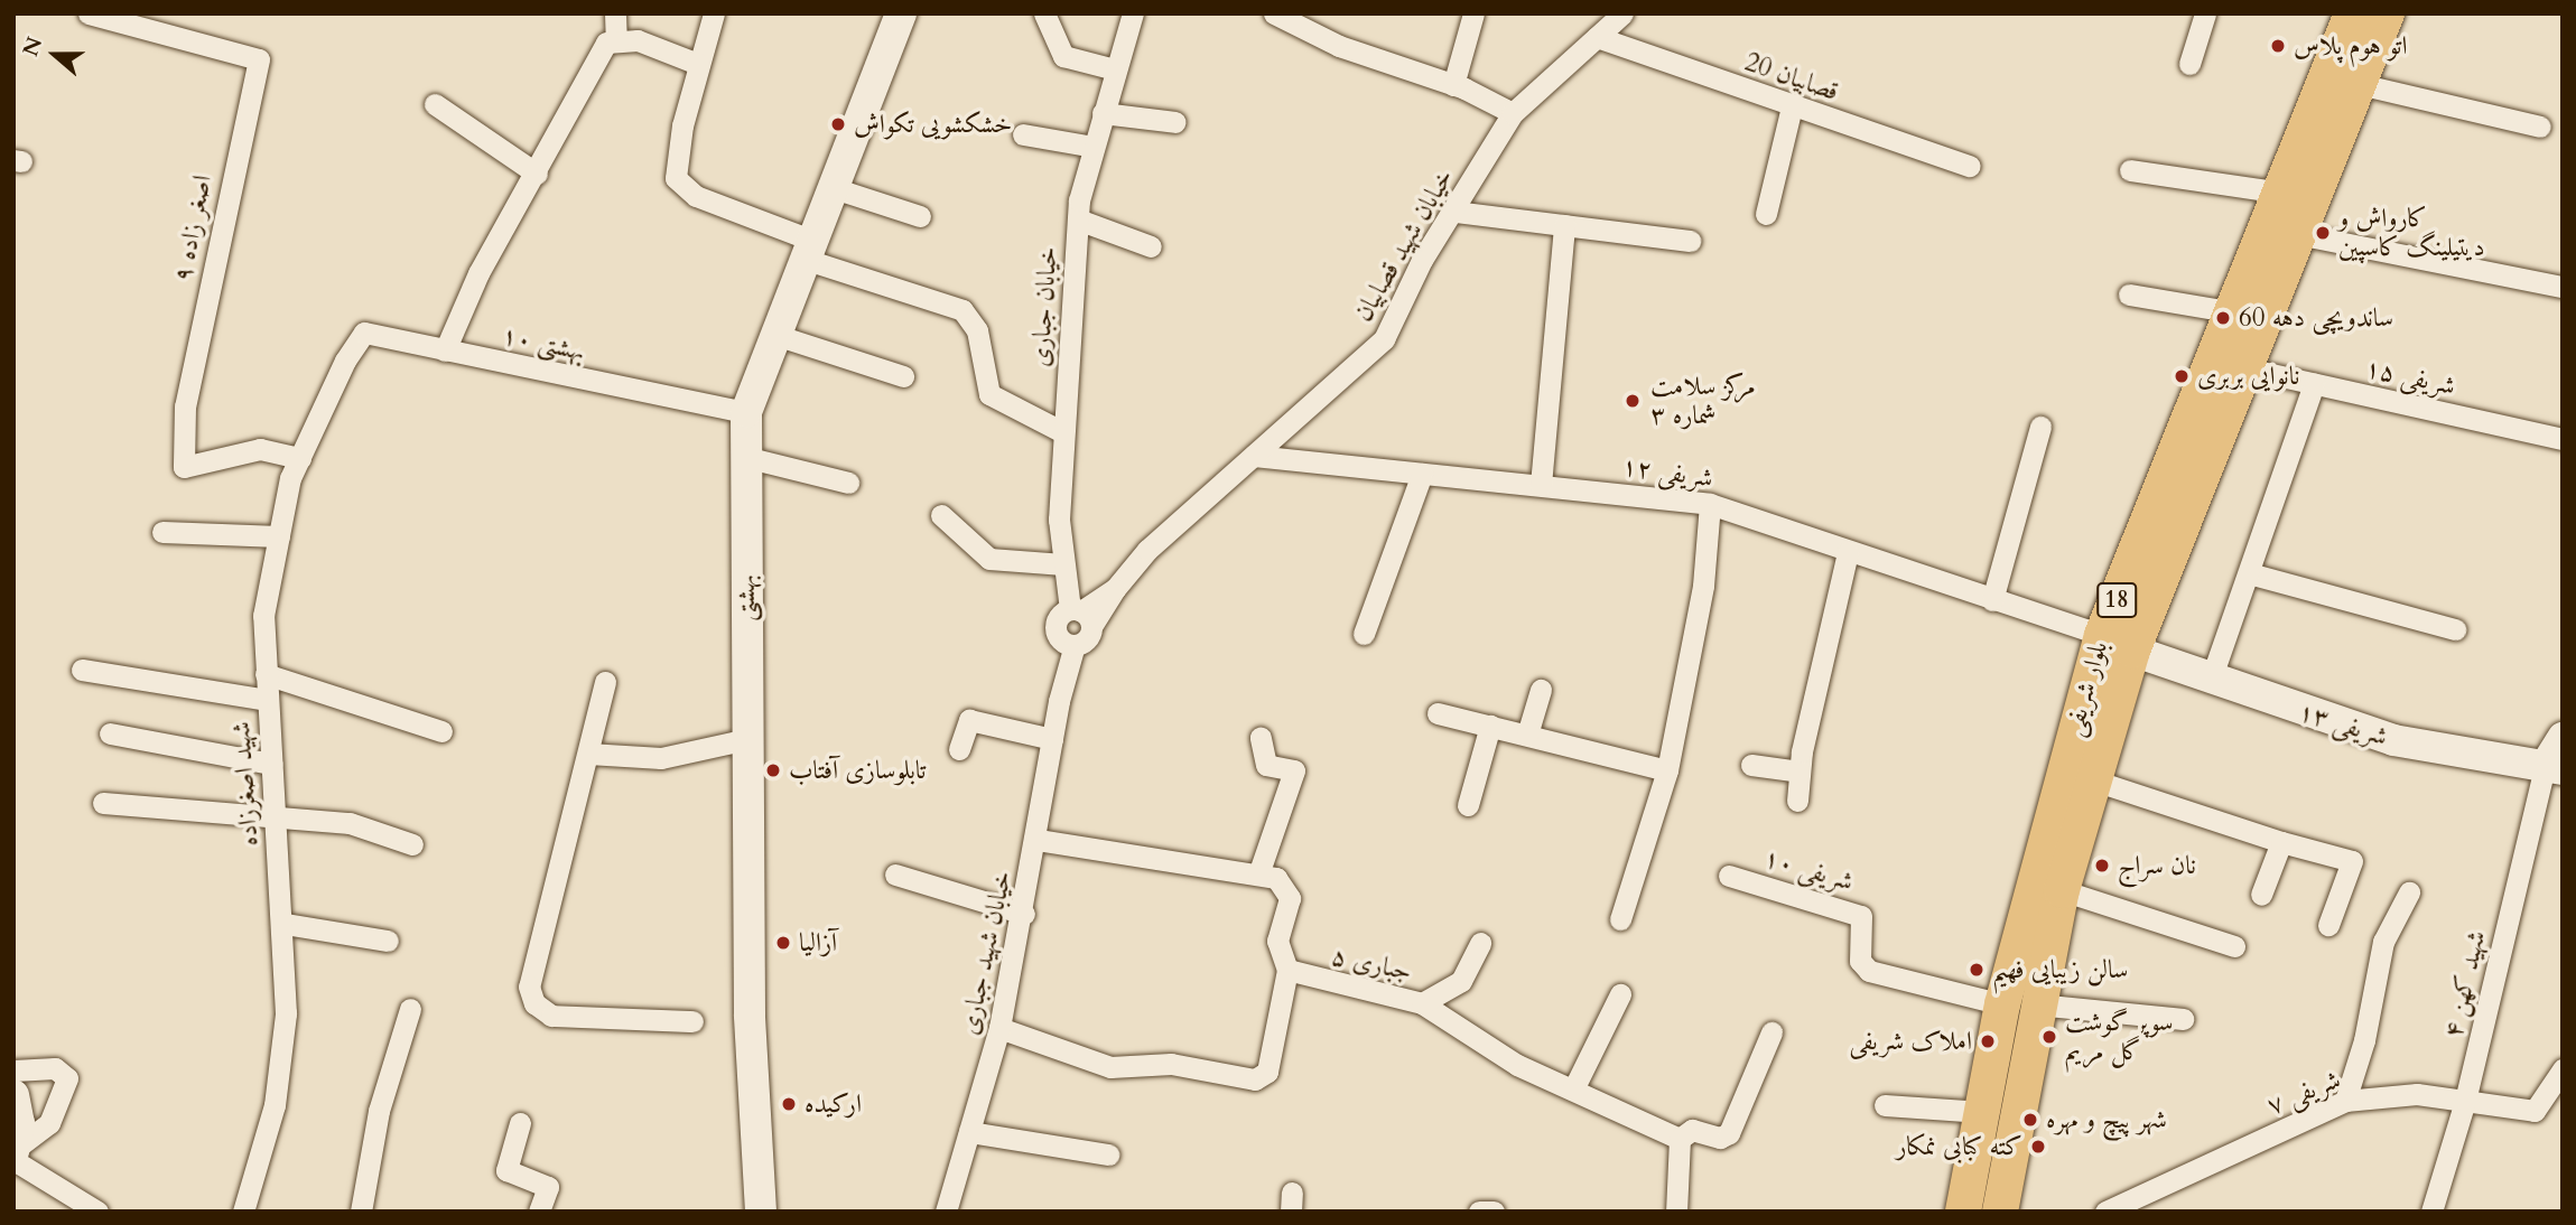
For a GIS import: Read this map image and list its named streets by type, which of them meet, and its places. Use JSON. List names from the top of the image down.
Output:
{
  "streets": {
    "main road": [
      "بهشتی",
      "18",
      "بلوار شریفی",
      "شریفی ۱۳"
    ],
    "street": [
      "قصابیان 20",
      "اصغر زاده ۹",
      "خیابان شهید قصابیان",
      "خیابان جباری",
      "بهشتی ۱۰",
      "شریفی ۱۵",
      "شریفی ۱۲",
      "شهید اصغرزاده",
      "شریفی ۱۰",
      "خیابان شهید جباری",
      "جباری ۵",
      "شهید کهن ۴",
      "شریفی ۷"
    ]
  },
  "crossings": [
    ["قصابیان 20", "خیابان شهید قصابیان"],
    ["اصغر زاده ۹", "شهید اصغرزاده"],
    ["خیابان شهید قصابیان", "خیابان جباری"],
    ["خیابان شهید قصابیان", "شریفی ۱۲"],
    ["بهشتی ۱۰", "بهشتی"],
    ["بهشتی ۱۰", "شهید اصغرزاده"],
    ["شریفی ۱۵", "بلوار شریفی"],
    ["شریفی ۱۲", "بلوار شریفی"],
    ["شریفی ۱۲", "شریفی ۱۳"],
    ["بلوار شریفی", "شریفی ۱۳"],
    ["بلوار شریفی", "شریفی ۱۰"],
    ["شریفی ۱۳", "شهید کهن ۴"],
    ["شهید کهن ۴", "شریفی ۷"]
  ],
  "places": [
    "اتو هوم پلاس",
    "خشکشویی تکواش",
    "کارواش و دیتیلینگ کاسپین",
    "ساندویچی دهه 60",
    "نانوایی بربری",
    "مرکز سلامت شماره ۳",
    "تابلوسازی آفتاب",
    "نان سراج",
    "آزالیا",
    "سالن زیبایی فهیم",
    "سوپر گوشت گل مریم",
    "املاک شریفی",
    "ارکیده",
    "شهر پیچ و مهره",
    "کته کبابی نمکار"
  ],
  "north": "left"
}
